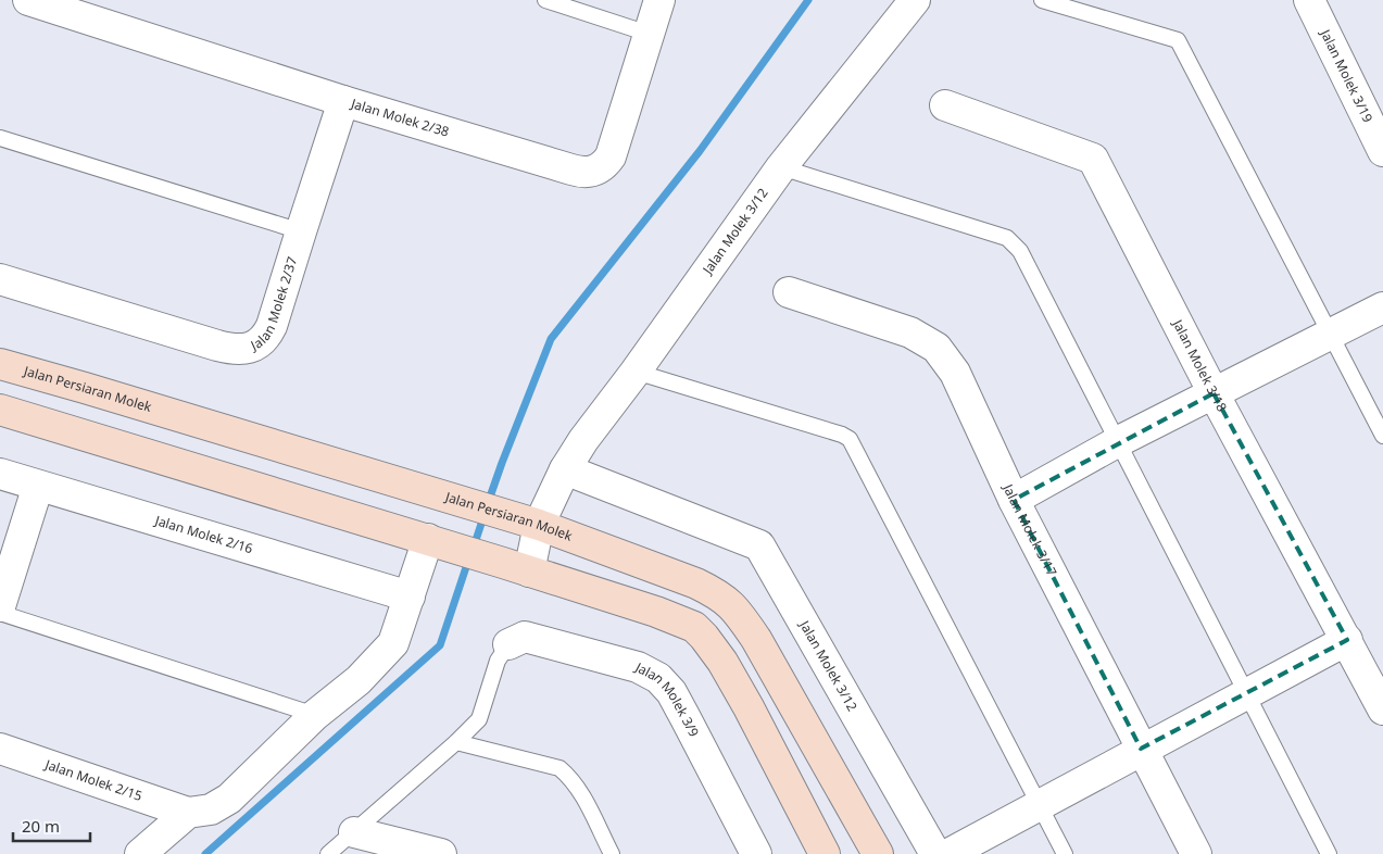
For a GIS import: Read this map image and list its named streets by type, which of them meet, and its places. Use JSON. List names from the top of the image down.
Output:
{
  "streets": {
    "main road": ["Jalan Persiaran Molek"],
    "street": [
      "Jalan Molek 3/19",
      "Jalan Molek 2/38",
      "Jalan Molek 3/12",
      "Jalan Molek 2/37",
      "Jalan Molek 3/18",
      "Jalan Molek 3/17",
      "Jalan Molek 2/16",
      "Jalan Molek 3/9",
      "Jalan Molek 2/15"
    ]
  },
  "crossings": [
    ["Jalan Molek 2/38", "Jalan Molek 2/37"],
    ["Jalan Molek 3/12", "Jalan Persiaran Molek"]
  ],
  "scale_bar": "20 m"
}
